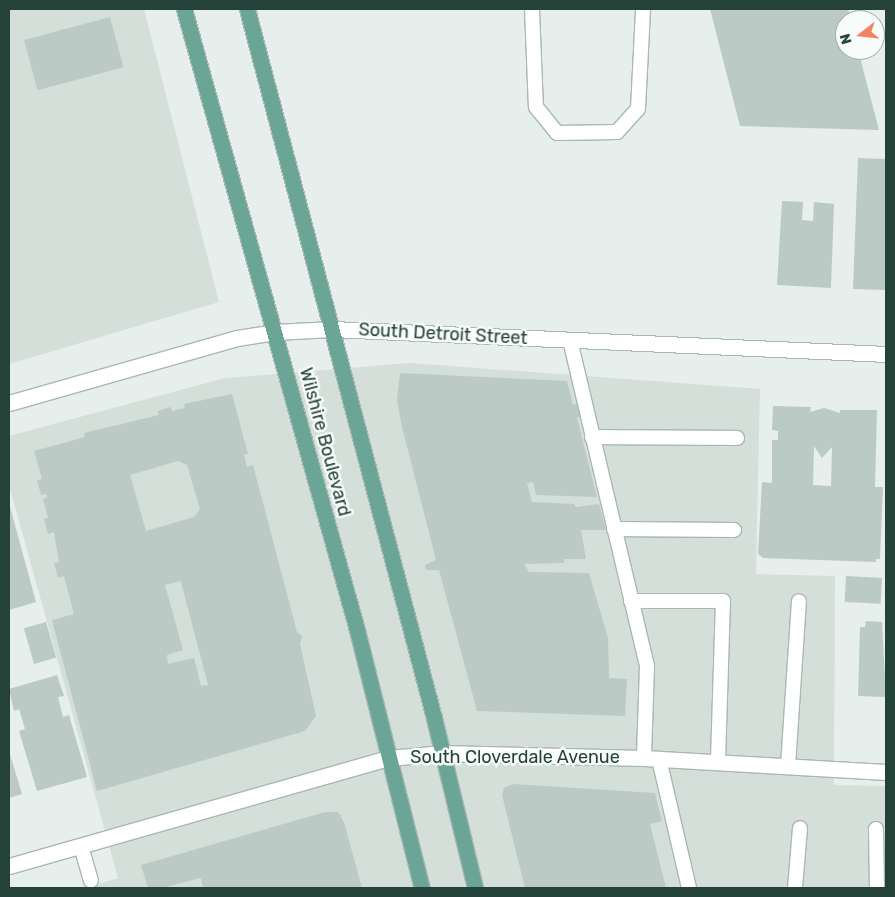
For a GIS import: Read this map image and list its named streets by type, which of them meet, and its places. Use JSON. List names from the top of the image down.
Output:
{
  "streets": {
    "main road": ["Wilshire Boulevard"],
    "street": ["South Detroit Street", "South Cloverdale Avenue"]
  },
  "crossings": [
    ["South Detroit Street", "Wilshire Boulevard"],
    ["Wilshire Boulevard", "South Cloverdale Avenue"]
  ],
  "north": "left"
}
